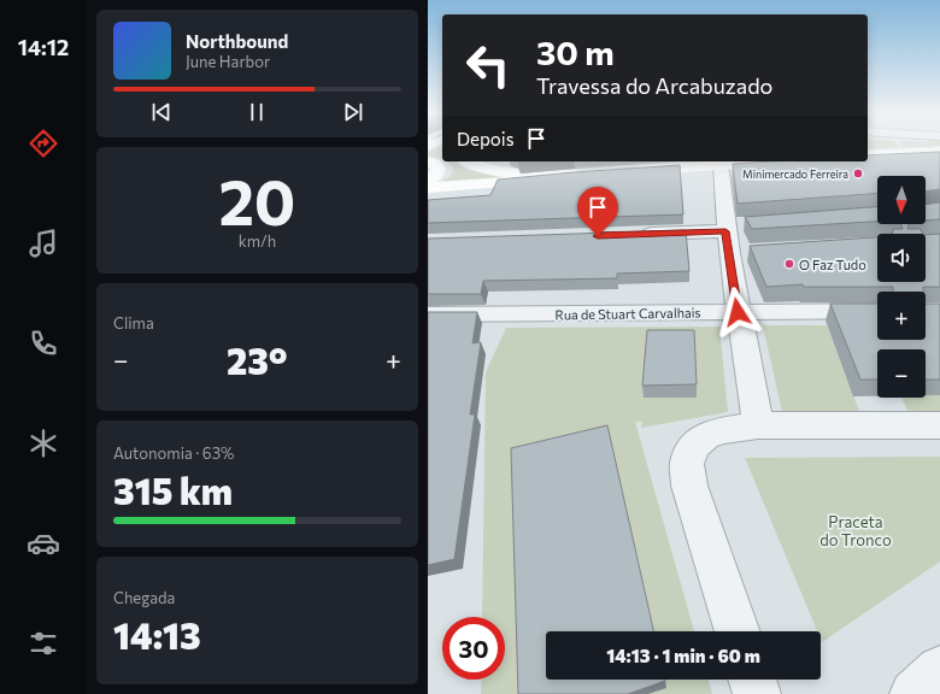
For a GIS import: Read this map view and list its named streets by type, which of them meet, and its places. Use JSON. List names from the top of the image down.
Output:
{
  "streets": {
    "street": ["Rua de Stuart Carvalhais"]
  },
  "parks": ["Praceta do Tronco"],
  "places": ["Minimercado Ferreira", "O Faz Tudo"],
  "north": "bottom",
  "page": {
    "tabs": "14:12",
    "turn": ["30 m", "Travessa do Arcabuzado"],
    "song": ["Northbound", "June Harbor"],
    "then": "Depois",
    "tile": [
      ["20", "km/h"],
      "Clima",
      ["Autonomia · 63%", "315 km"],
      ["Chegada", "14:13"]
    ],
    "map_buttons": ["+", "−"],
    "heat": ["−", "23°", "+"],
    "limit": "30",
    "trip": "14:13 · 1 min · 60 m"
  }
}
